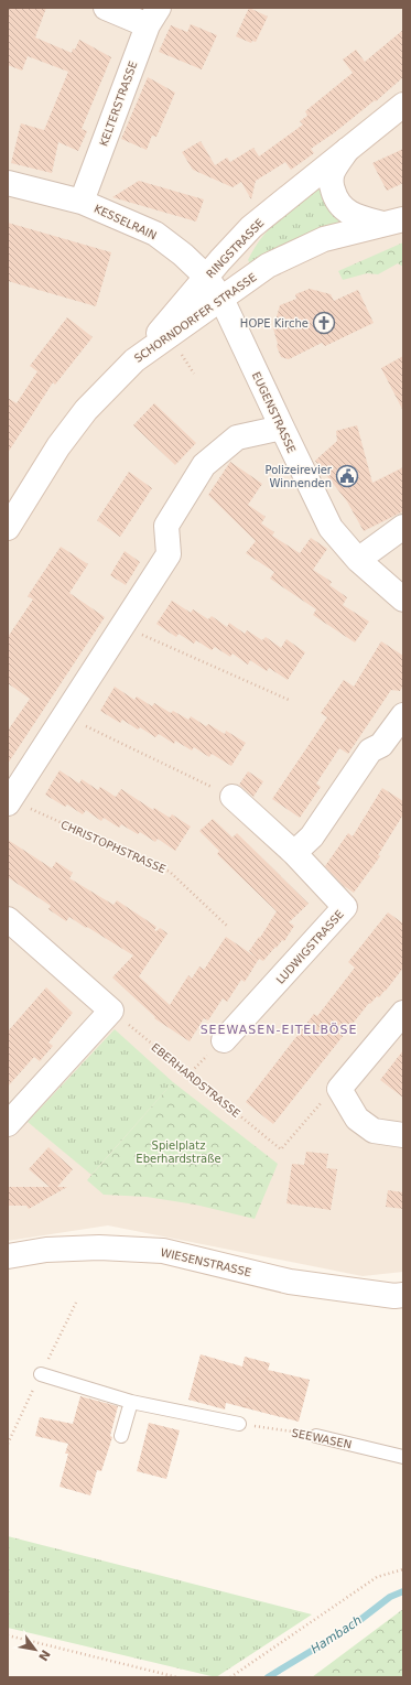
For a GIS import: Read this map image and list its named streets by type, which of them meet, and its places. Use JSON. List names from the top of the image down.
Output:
{
  "streets": {
    "street": [
      "KELTERSTRASSE",
      "KESSELRAIN",
      "RINGSTRASSE",
      "SCHORNDORFER STRASSE",
      "EUGENSTRASSE",
      "LUDWIGSTRASSE",
      "WIESENSTRASSE"
    ],
    "lane": ["SEEWASEN"],
    "path": ["CHRISTOPHSTRASSE", "EBERHARDSTRASSE"]
  },
  "crossings": [
    ["KELTERSTRASSE", "KESSELRAIN"],
    ["KESSELRAIN", "RINGSTRASSE"],
    ["KESSELRAIN", "SCHORNDORFER STRASSE"],
    ["KESSELRAIN", "EUGENSTRASSE"],
    ["RINGSTRASSE", "SCHORNDORFER STRASSE"],
    ["SCHORNDORFER STRASSE", "EUGENSTRASSE"]
  ],
  "districts": ["SEEWASEN-EITELBÖSE"],
  "water": ["Hambach"],
  "parks": ["Spielplatz Eberhardstraße"],
  "places": {
    "church": ["HOPE Kirche"],
    "public building": ["Polizeirevier Winnenden"]
  },
  "north": "bottom right"
}
